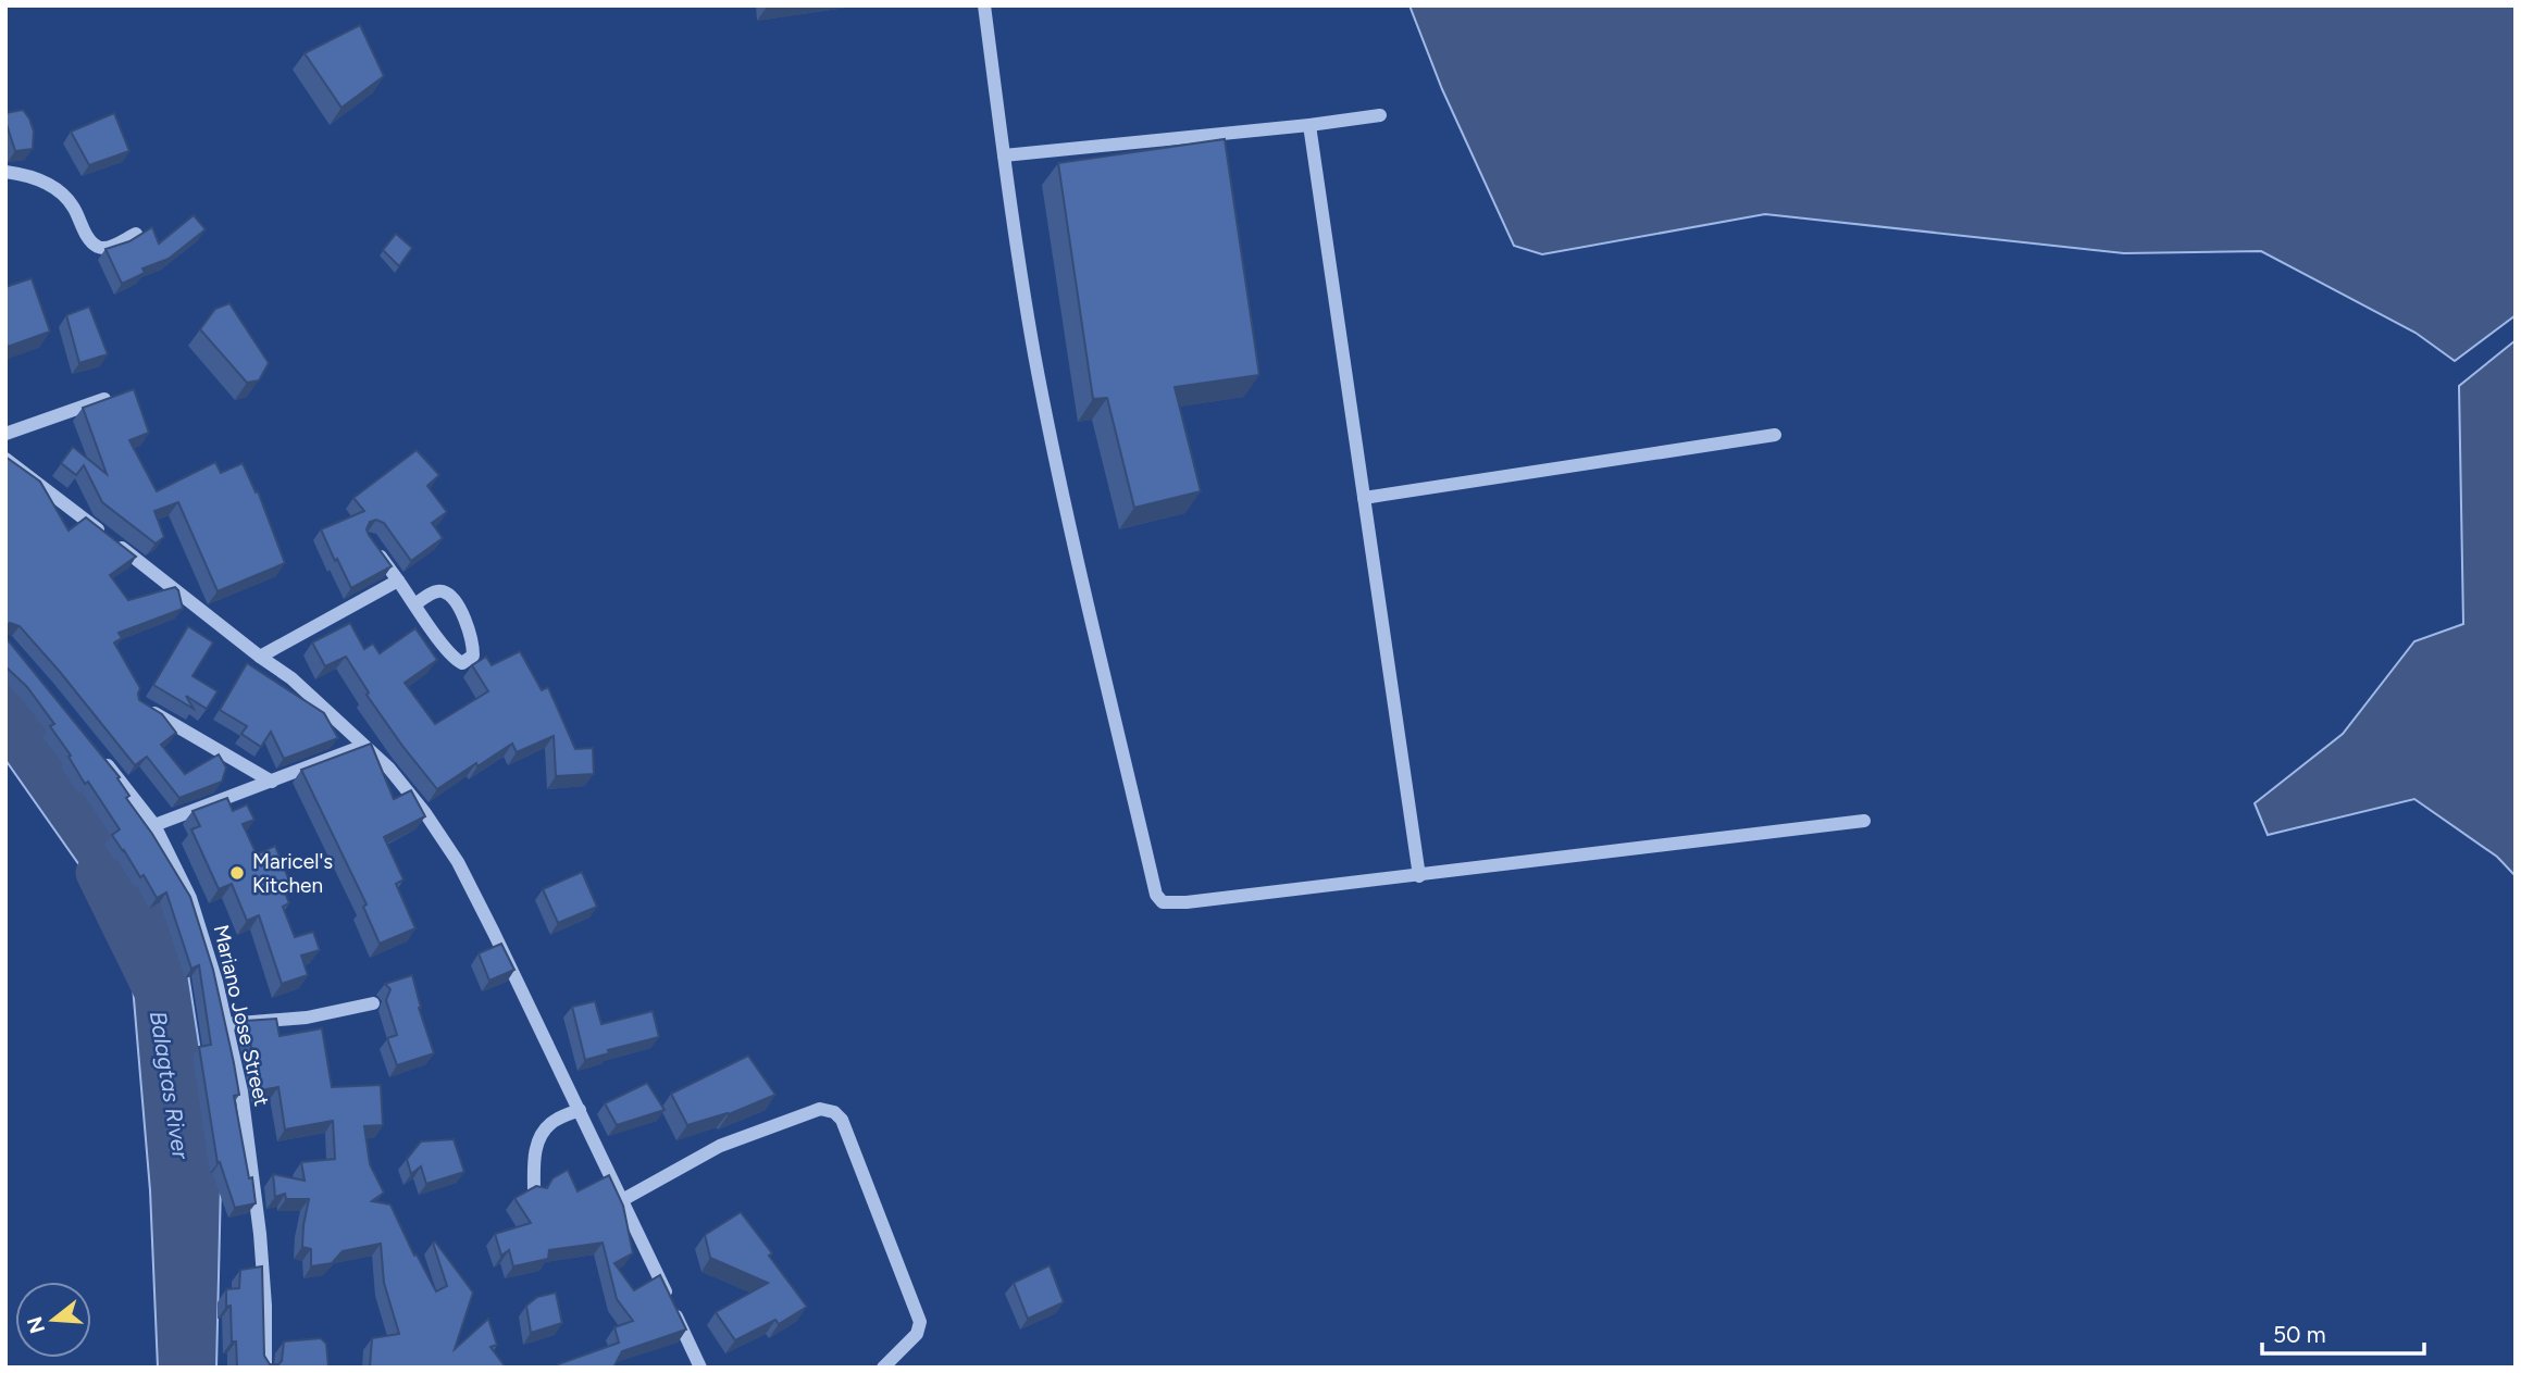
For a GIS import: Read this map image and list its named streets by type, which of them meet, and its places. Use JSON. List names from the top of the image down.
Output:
{
  "streets": {
    "street": ["Mariano Jose Street"]
  },
  "water": ["Balagtas River"],
  "places": ["Maricel's Kitchen"],
  "scale_bar": "50 m",
  "north": "left"
}
